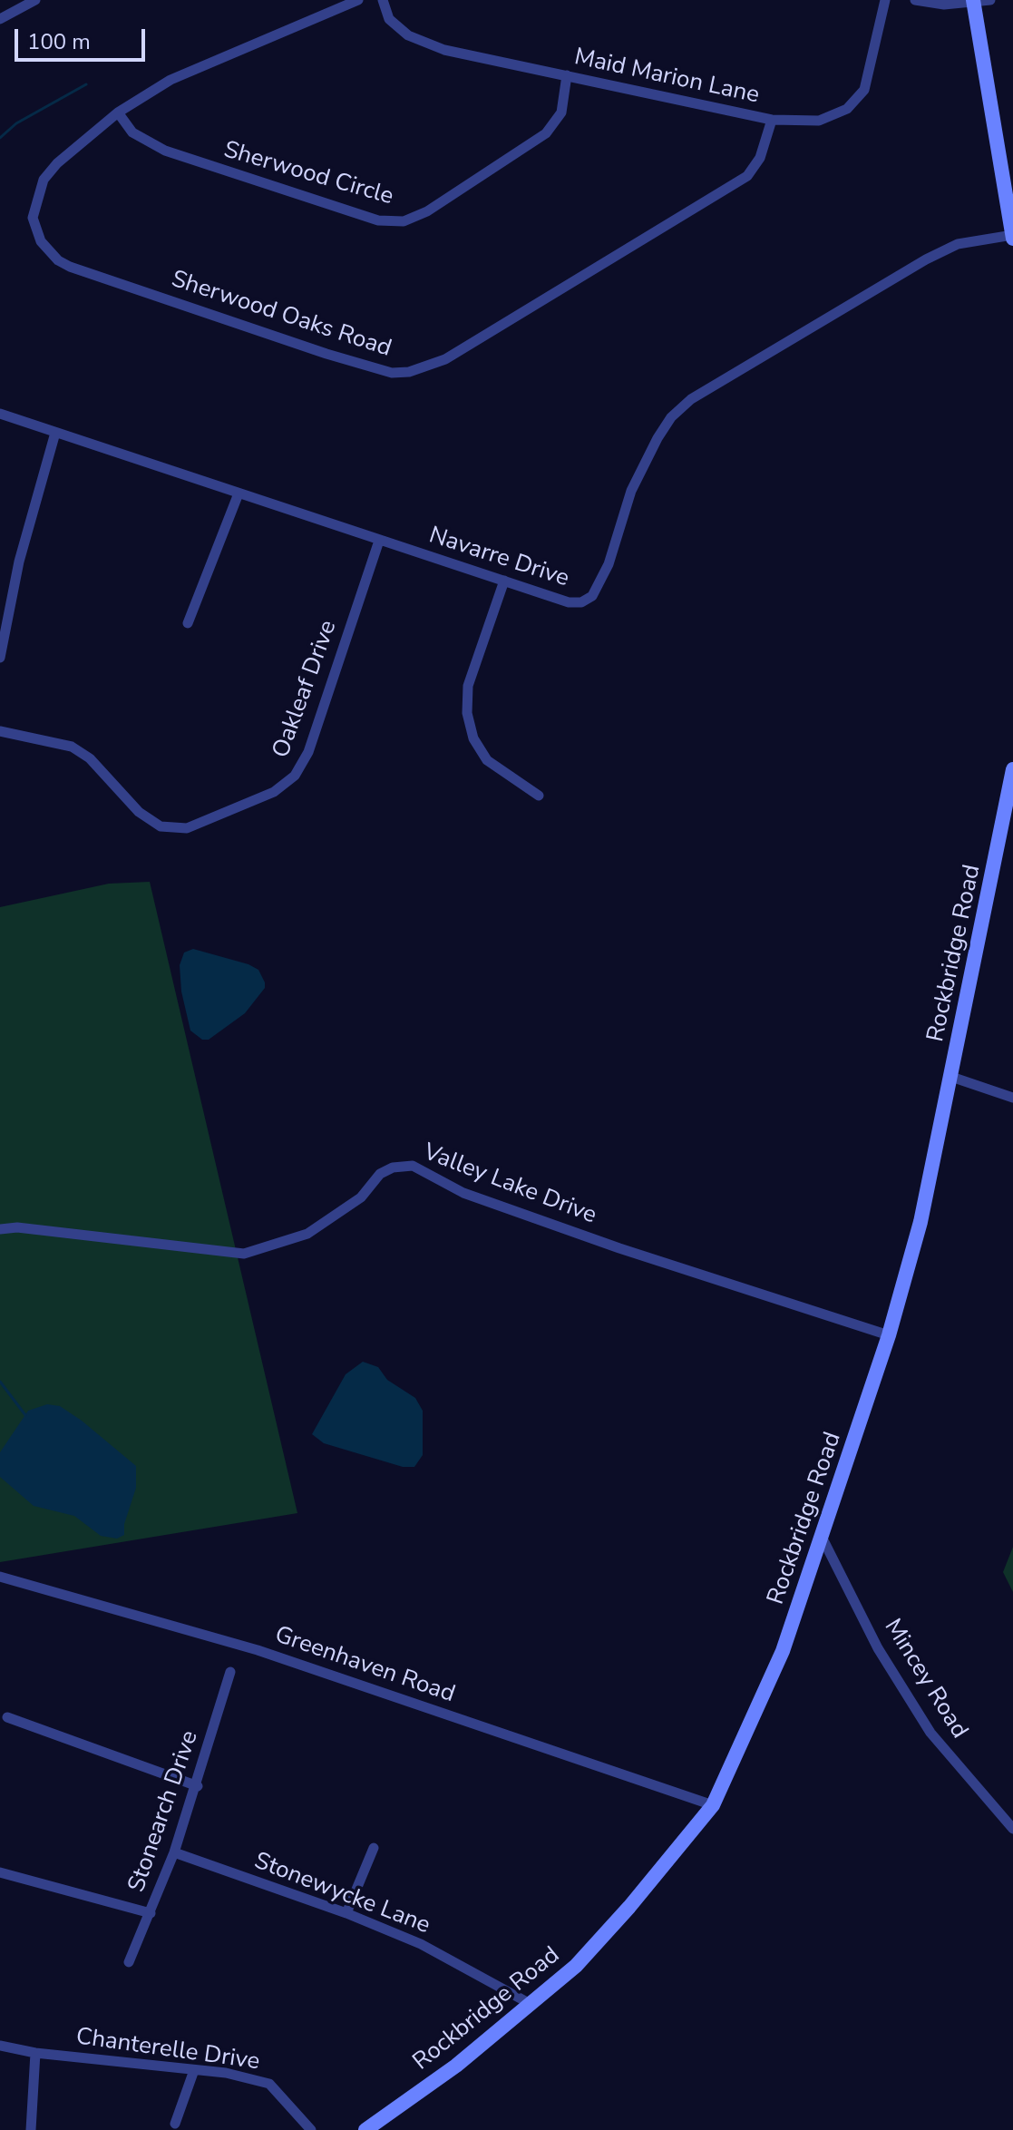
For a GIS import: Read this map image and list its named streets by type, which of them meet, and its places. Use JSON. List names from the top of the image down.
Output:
{
  "streets": {
    "main road": ["Rockbridge Road"],
    "street": [
      "Maid Marion Lane",
      "Sherwood Circle",
      "Sherwood Oaks Road",
      "Navarre Drive",
      "Oakleaf Drive",
      "Valley Lake Drive",
      "Greenhaven Road",
      "Mincey Road",
      "Stonearch Drive",
      "Stonewycke Lane",
      "Chanterelle Drive"
    ]
  },
  "crossings": [
    ["Maid Marion Lane", "Sherwood Circle"],
    ["Maid Marion Lane", "Sherwood Oaks Road"],
    ["Sherwood Circle", "Sherwood Oaks Road"],
    ["Navarre Drive", "Oakleaf Drive"],
    ["Rockbridge Road", "Valley Lake Drive"],
    ["Rockbridge Road", "Greenhaven Road"],
    ["Rockbridge Road", "Mincey Road"],
    ["Rockbridge Road", "Stonewycke Lane"],
    ["Stonearch Drive", "Stonewycke Lane"]
  ],
  "scale_bar": "100 m"
}
